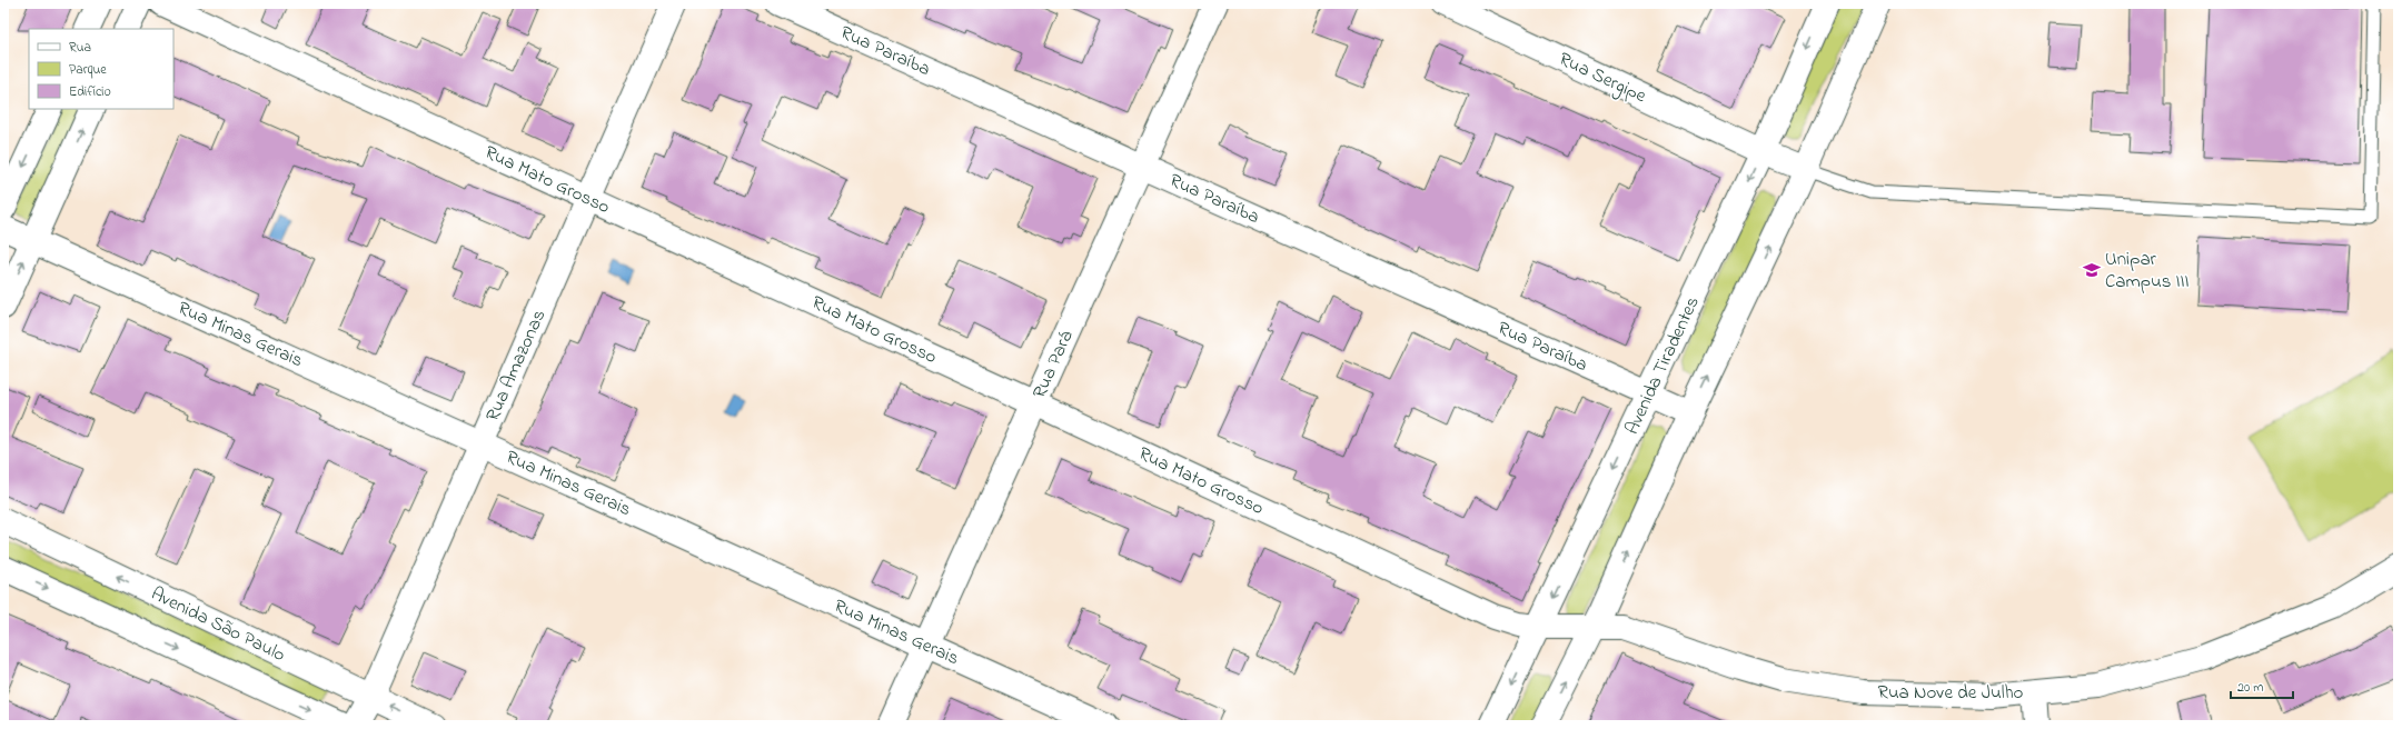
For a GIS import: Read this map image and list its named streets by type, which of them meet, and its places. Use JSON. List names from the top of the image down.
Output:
{
  "streets": {
    "street": [
      "Rua Paraíba",
      "Rua Sergipe",
      "Rua Mato Grosso",
      "Rua Minas Gerais",
      "Rua Pará",
      "Rua Amazonas",
      "Avenida Tiradentes",
      "Avenida São Paulo",
      "Rua Nove de Julho"
    ]
  },
  "crossings": [
    ["Rua Paraíba", "Rua Pará"],
    ["Rua Paraíba", "Avenida Tiradentes"],
    ["Rua Sergipe", "Avenida Tiradentes"],
    ["Rua Mato Grosso", "Rua Pará"],
    ["Rua Mato Grosso", "Rua Amazonas"],
    ["Rua Mato Grosso", "Avenida Tiradentes"],
    ["Rua Mato Grosso", "Rua Nove de Julho"],
    ["Rua Minas Gerais", "Rua Pará"],
    ["Rua Minas Gerais", "Rua Amazonas"],
    ["Rua Amazonas", "Avenida São Paulo"]
  ],
  "places": {
    "school or university": ["Unipar Campus III"]
  },
  "legend": ["Rua", "Parque", "Edifício"],
  "scale_bar": "20 m"
}
